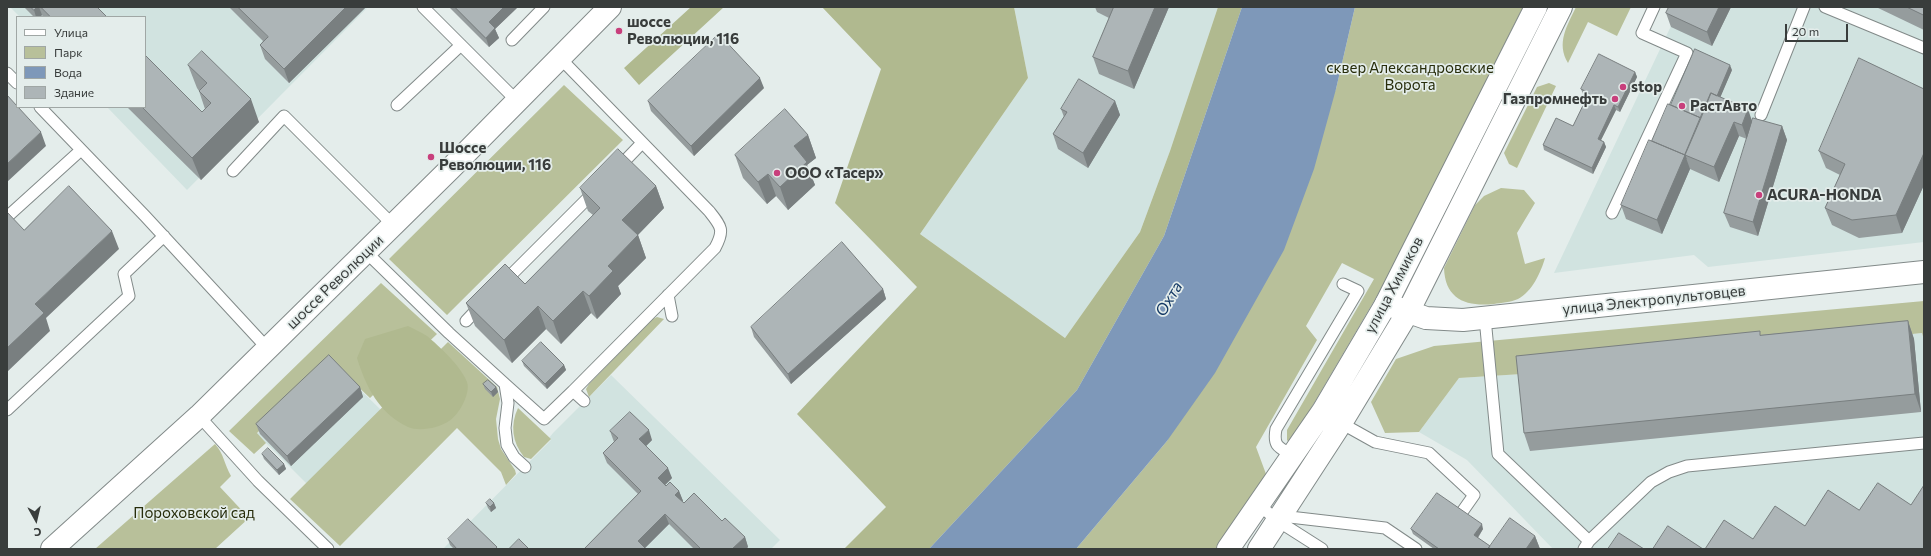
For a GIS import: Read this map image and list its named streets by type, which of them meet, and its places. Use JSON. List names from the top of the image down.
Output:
{
  "streets": {
    "street": ["шоссе Революции", "улица Химиков", "улица Электропультовцев"]
  },
  "crossings": [
    ["улица Химиков", "улица Электропультовцев"]
  ],
  "water": ["Охта"],
  "parks": ["сквер Александровские Ворота", "Пороховской сад"],
  "places": [
    "шоссе Революции, 116",
    "stop",
    "Газпромнефть",
    "РастАвто",
    "Шоссе Революции, 116",
    "ООО «Тасер»",
    "ACURA-HONDA"
  ],
  "legend": [
    "Улица",
    "Парк",
    "Вода",
    "Здание"
  ],
  "scale_bar": "20 m",
  "north": "bottom"
}
